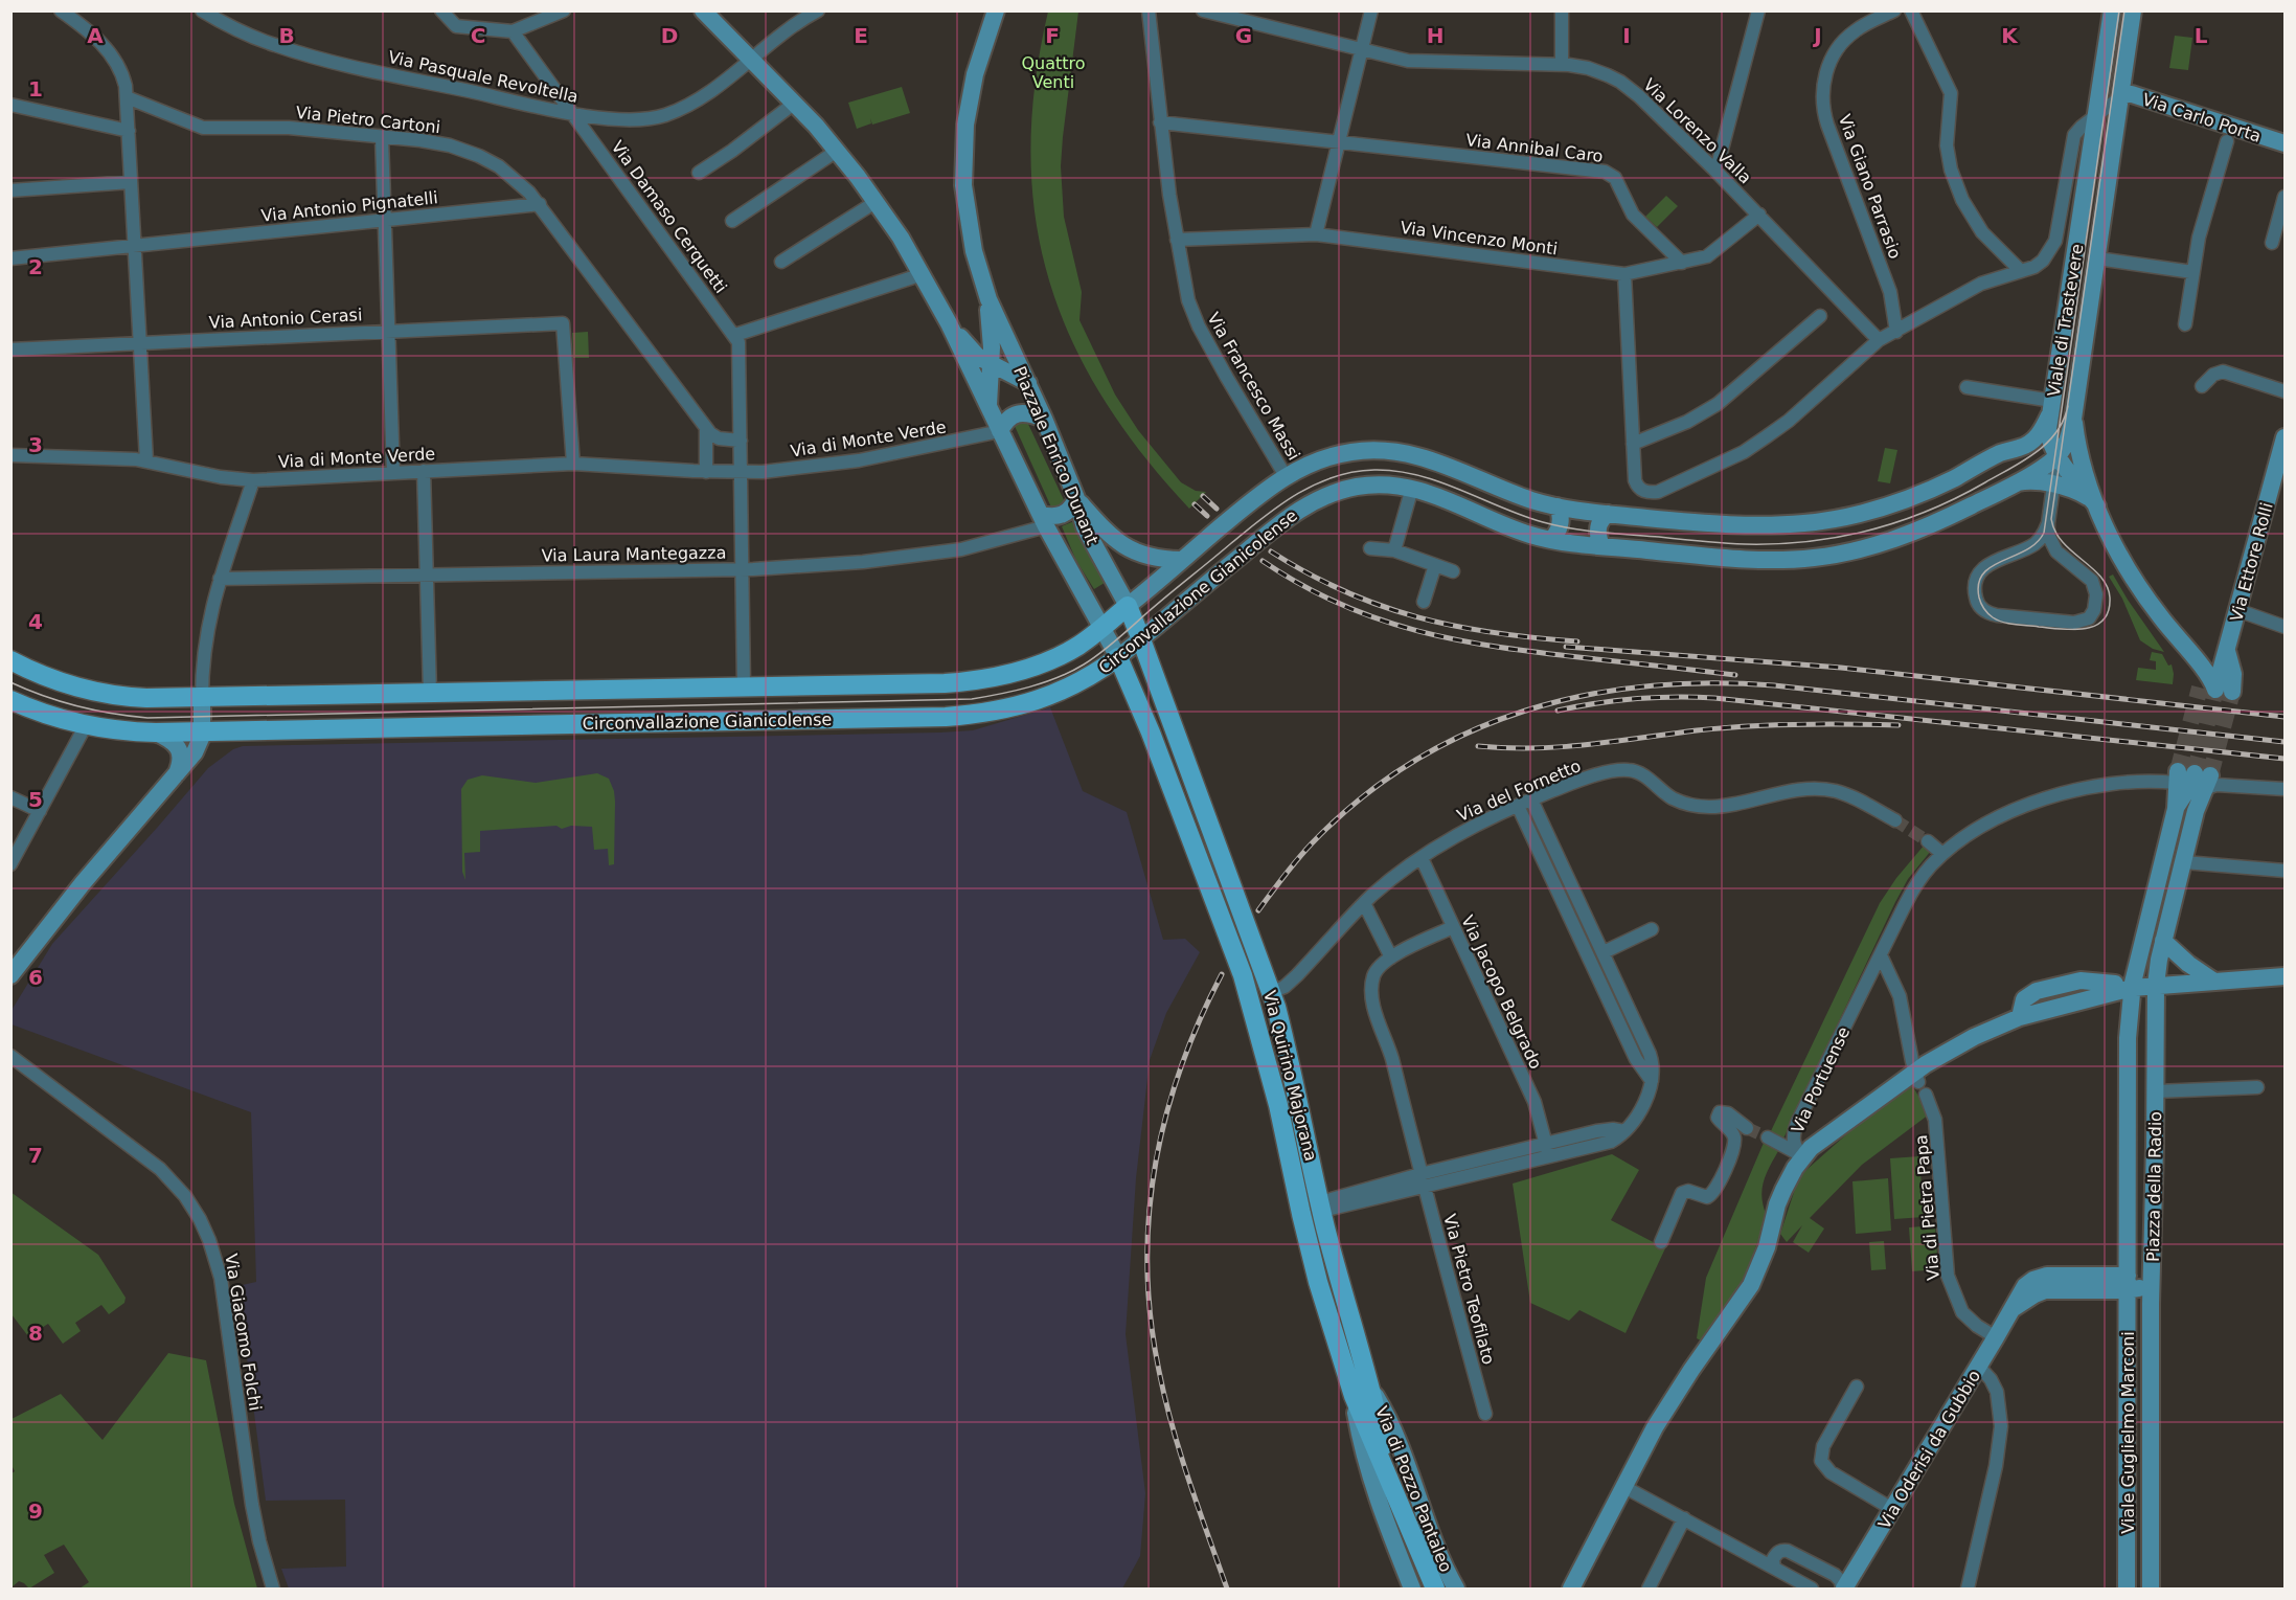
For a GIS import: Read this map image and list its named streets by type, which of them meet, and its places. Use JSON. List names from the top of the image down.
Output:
{
  "streets": {
    "main road": [
      "Via Carlo Porta",
      "Viale di Trastevere",
      "Piazzale Enrico Dunant",
      "Via Ettore Rolli",
      "Circonvallazione Gianicolense",
      "Via Quirino Majorana",
      "Via Portuense",
      "Piazza della Radio",
      "Viale Guglielmo Marconi",
      "Via Oderisi da Gubbio",
      "Via di Pozzo Pantaleo"
    ],
    "street": [
      "Via Pasquale Revoltella",
      "Via Pietro Cartoni",
      "Via Lorenzo Valla",
      "Via Annibal Caro",
      "Via Giano Parrasio",
      "Via Antonio Pignatelli",
      "Via Damaso Cerquetti",
      "Via Vincenzo Monti",
      "Via Antonio Cerasi",
      "Via Francesco Massi",
      "Via di Monte Verde",
      "Via Laura Mantegazza",
      "Via del Fornetto",
      "Via Jacopo Belgrado",
      "Via di Pietra Papa",
      "Via Pietro Teofilato",
      "Via Giacomo Folchi"
    ]
  },
  "crossings": [
    ["Via Pasquale Revoltella", "Via Damaso Cerquetti"],
    ["Via Carlo Porta", "Viale di Trastevere"],
    ["Via Pietro Cartoni", "Via Antonio Pignatelli"],
    ["Via Lorenzo Valla", "Via Vincenzo Monti"],
    ["Via Annibal Caro", "Via Vincenzo Monti"],
    ["Via Damaso Cerquetti", "Via di Monte Verde"],
    ["Via Damaso Cerquetti", "Via Laura Mantegazza"],
    ["Via Damaso Cerquetti", "Circonvallazione Gianicolense"],
    ["Via Vincenzo Monti", "Via Francesco Massi"],
    ["Via Antonio Cerasi", "Via di Monte Verde"],
    ["Viale di Trastevere", "Circonvallazione Gianicolense"],
    ["Via Francesco Massi", "Circonvallazione Gianicolense"],
    ["Via di Monte Verde", "Piazzale Enrico Dunant"],
    ["Piazzale Enrico Dunant", "Via Laura Mantegazza"],
    ["Piazzale Enrico Dunant", "Circonvallazione Gianicolense"],
    ["Piazzale Enrico Dunant", "Via Quirino Majorana"],
    ["Circonvallazione Gianicolense", "Via Quirino Majorana"],
    ["Via del Fornetto", "Via Jacopo Belgrado"],
    ["Via del Fornetto", "Via Quirino Majorana"],
    ["Via Quirino Majorana", "Via di Pozzo Pantaleo"],
    ["Via Portuense", "Via di Pietra Papa"],
    ["Piazza della Radio", "Viale Guglielmo Marconi"],
    ["Piazza della Radio", "Via Oderisi da Gubbio"],
    ["Via di Pietra Papa", "Via Oderisi da Gubbio"]
  ],
  "parks": ["Quattro Venti"],
  "grid": {
    "columns": [
      "A",
      "B",
      "C",
      "D",
      "E",
      "F",
      "G",
      "H",
      "I",
      "J",
      "K",
      "L"
    ],
    "rows": [
      "1",
      "2",
      "3",
      "4",
      "5",
      "6",
      "7",
      "8",
      "9"
    ]
  }
}
